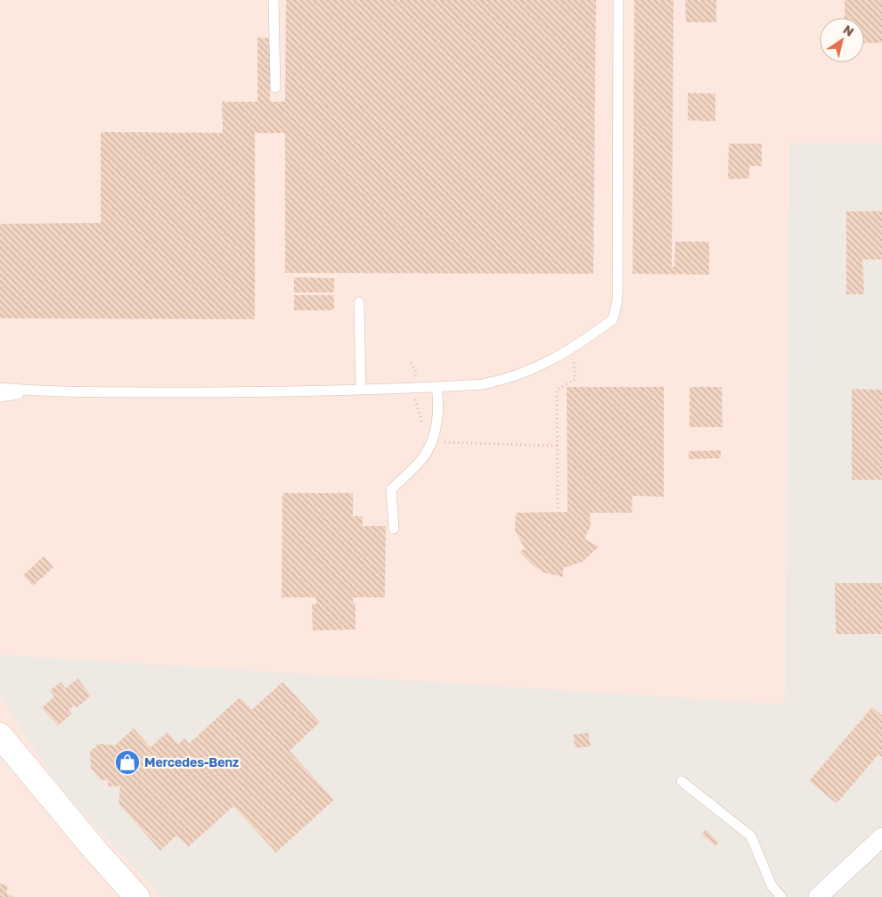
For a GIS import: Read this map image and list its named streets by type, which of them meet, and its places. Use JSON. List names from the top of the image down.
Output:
{
  "places": {
    "shop": ["Mercedes-Benz"]
  },
  "north": "top right"
}
